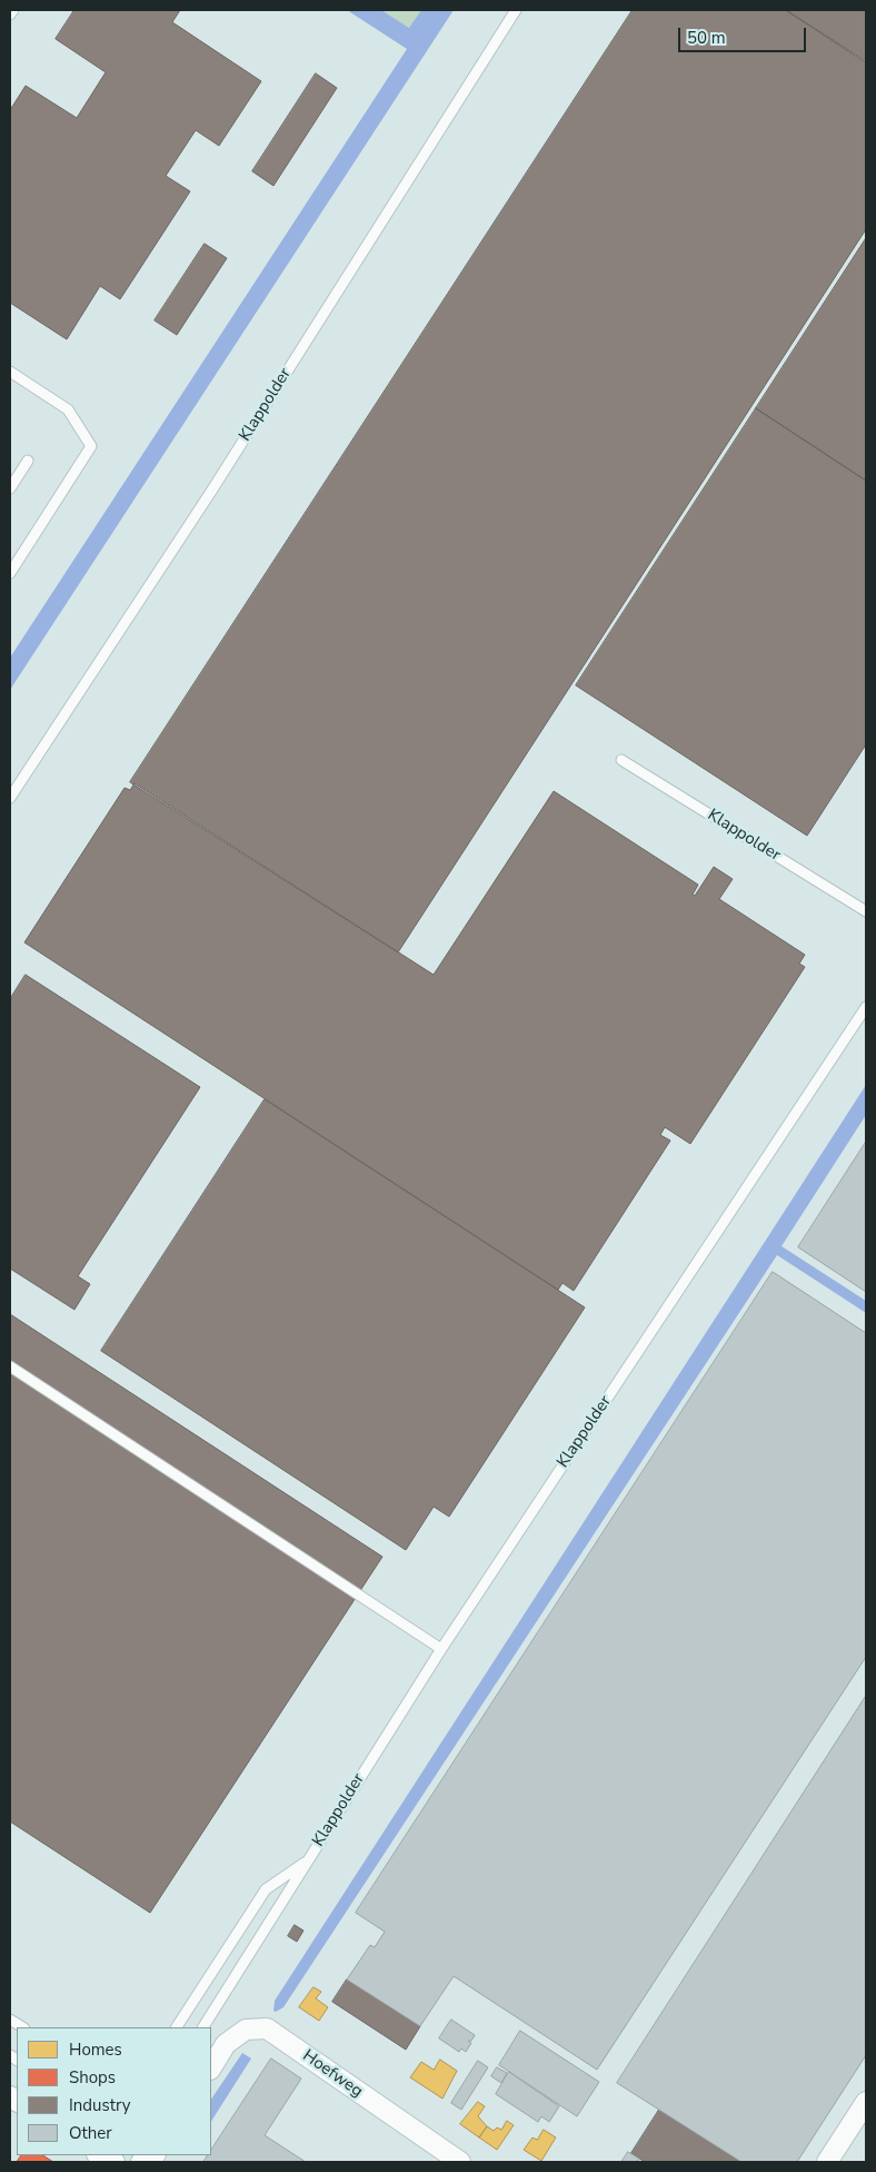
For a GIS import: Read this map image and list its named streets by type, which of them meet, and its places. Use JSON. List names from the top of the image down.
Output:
{
  "streets": {
    "street": ["Hoefweg"],
    "lane": ["Klappolder"]
  },
  "legend": [
    "Homes",
    "Shops",
    "Industry",
    "Other"
  ],
  "scale_bar": "50 m"
}
